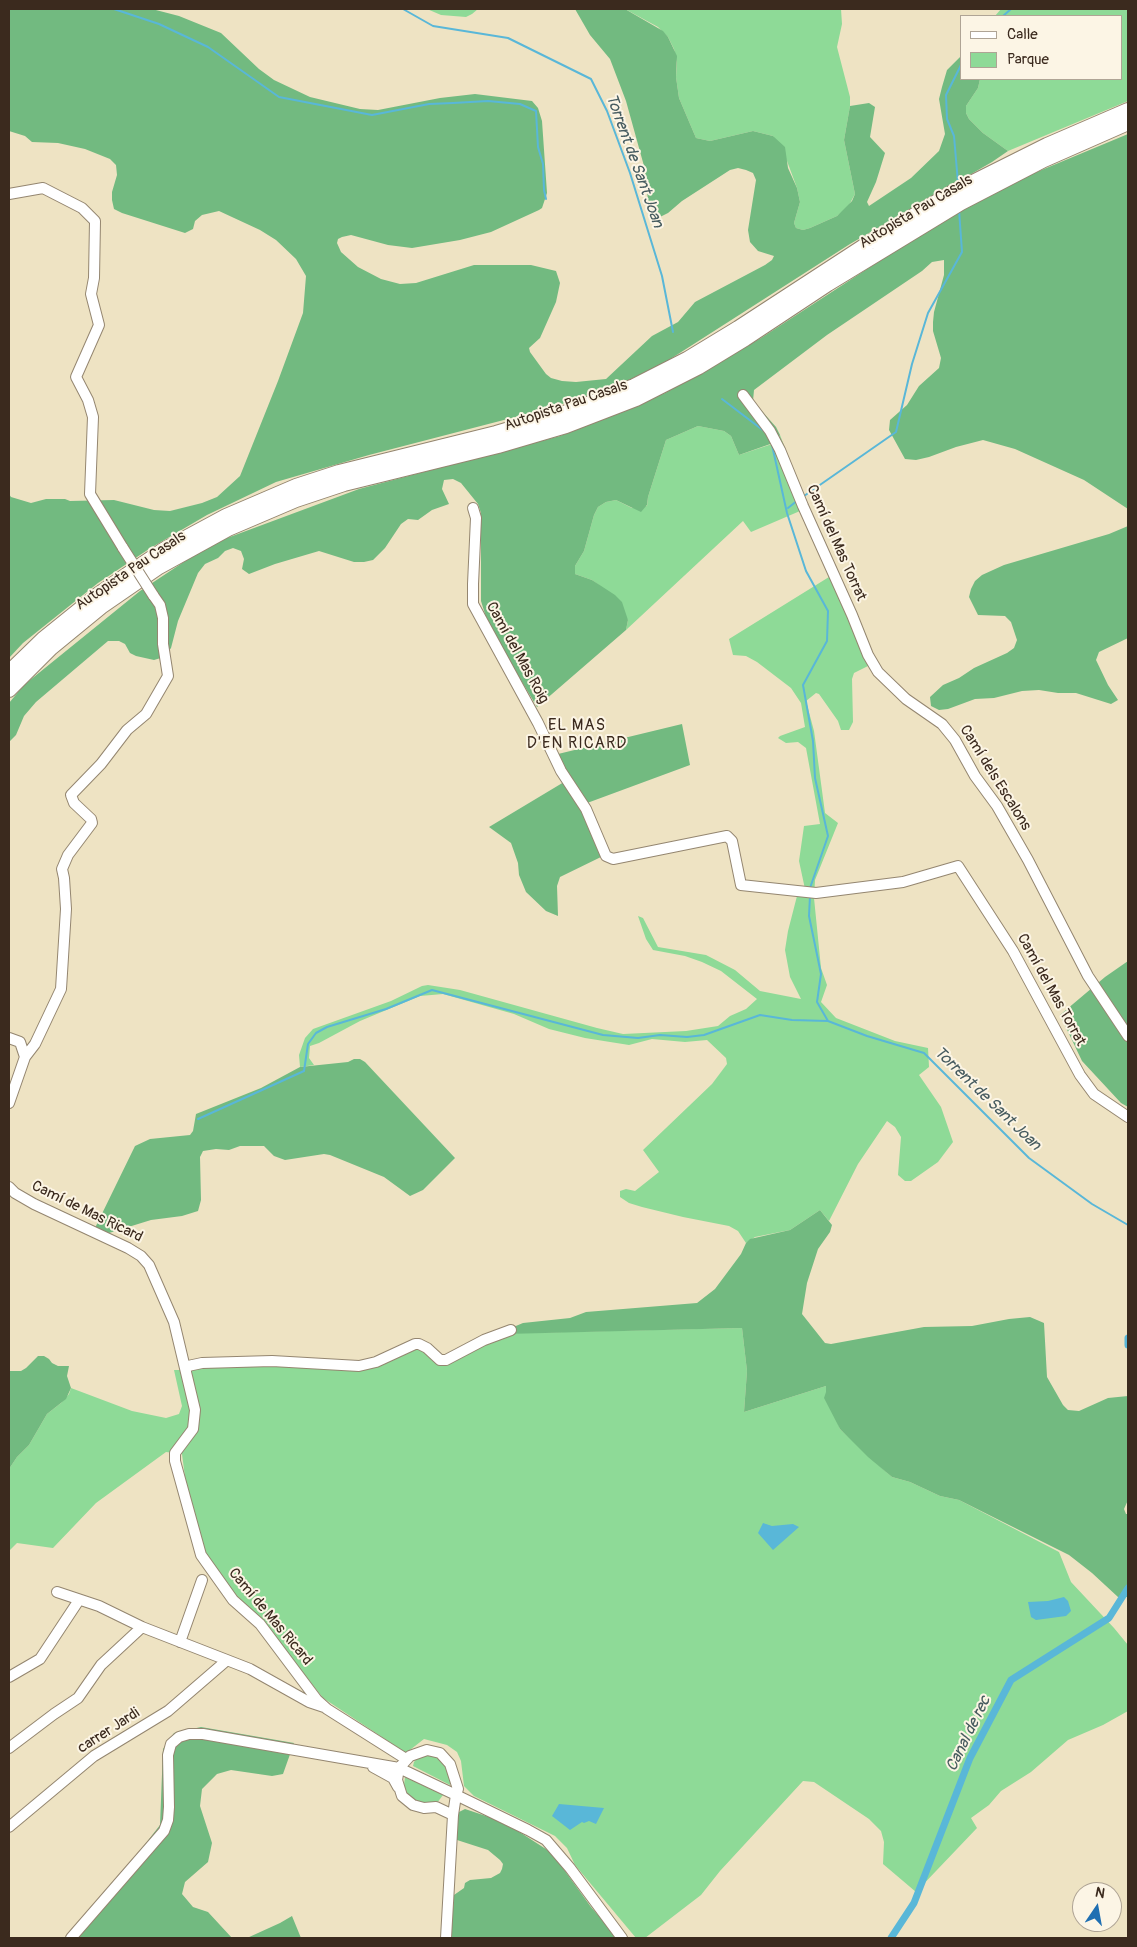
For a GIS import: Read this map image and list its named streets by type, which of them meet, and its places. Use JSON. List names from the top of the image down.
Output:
{
  "streets": {
    "highway": ["Autopista Pau Casals"],
    "street": [
      "Camí del Mas Torrat",
      "Camí del Mas Roig",
      "Camí dels Escalons",
      "Camí de Mas Ricard",
      "carrer Jardi"
    ]
  },
  "crossings": [
    ["Camí del Mas Torrat", "Camí del Mas Roig"],
    ["Camí del Mas Torrat", "Camí dels Escalons"]
  ],
  "districts": ["EL MAS D'EN RICARD"],
  "water": ["Torrent de Sant Joan", "Canal de rec"],
  "legend": ["Calle", "Parque"],
  "north": "top"
}
